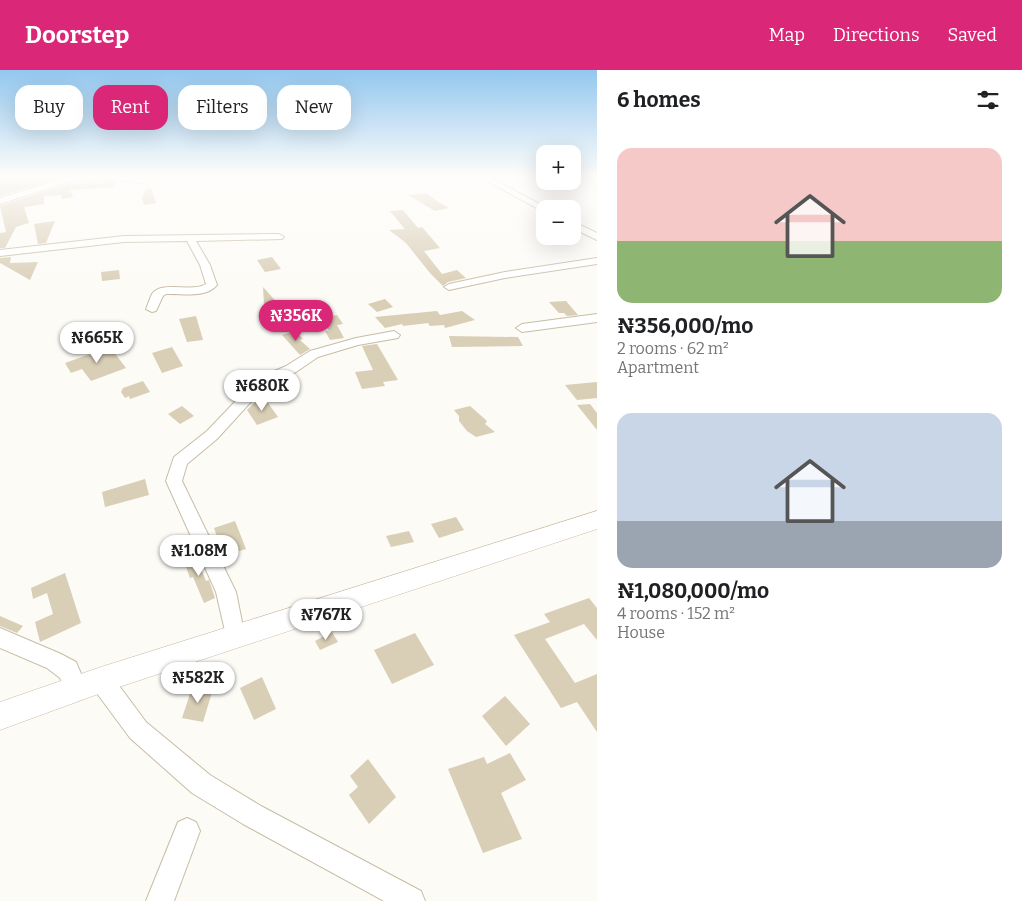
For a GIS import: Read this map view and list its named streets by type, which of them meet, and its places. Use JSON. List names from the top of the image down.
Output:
{
  "page": {
    "header": "Doorstep",
    "nav": ["Map", "Directions", "Saved"],
    "heading": "6 homes",
    "chip": [
      "Buy",
      "Rent",
      "Filters",
      "New"
    ],
    "list": [
      {
        "name": "₦356,000/mo",
        "note": "2 rooms · 62 m² · Apartment"
      },
      {
        "name": "₦1,080,000/mo",
        "note": "4 rooms · 152 m² · House"
      }
    ],
    "map_buttons": ["+", "−"],
    "price": [
      "₦356K",
      "₦665K",
      "₦680K",
      "₦1.08M",
      "₦767K",
      "₦582K"
    ]
  }
}
